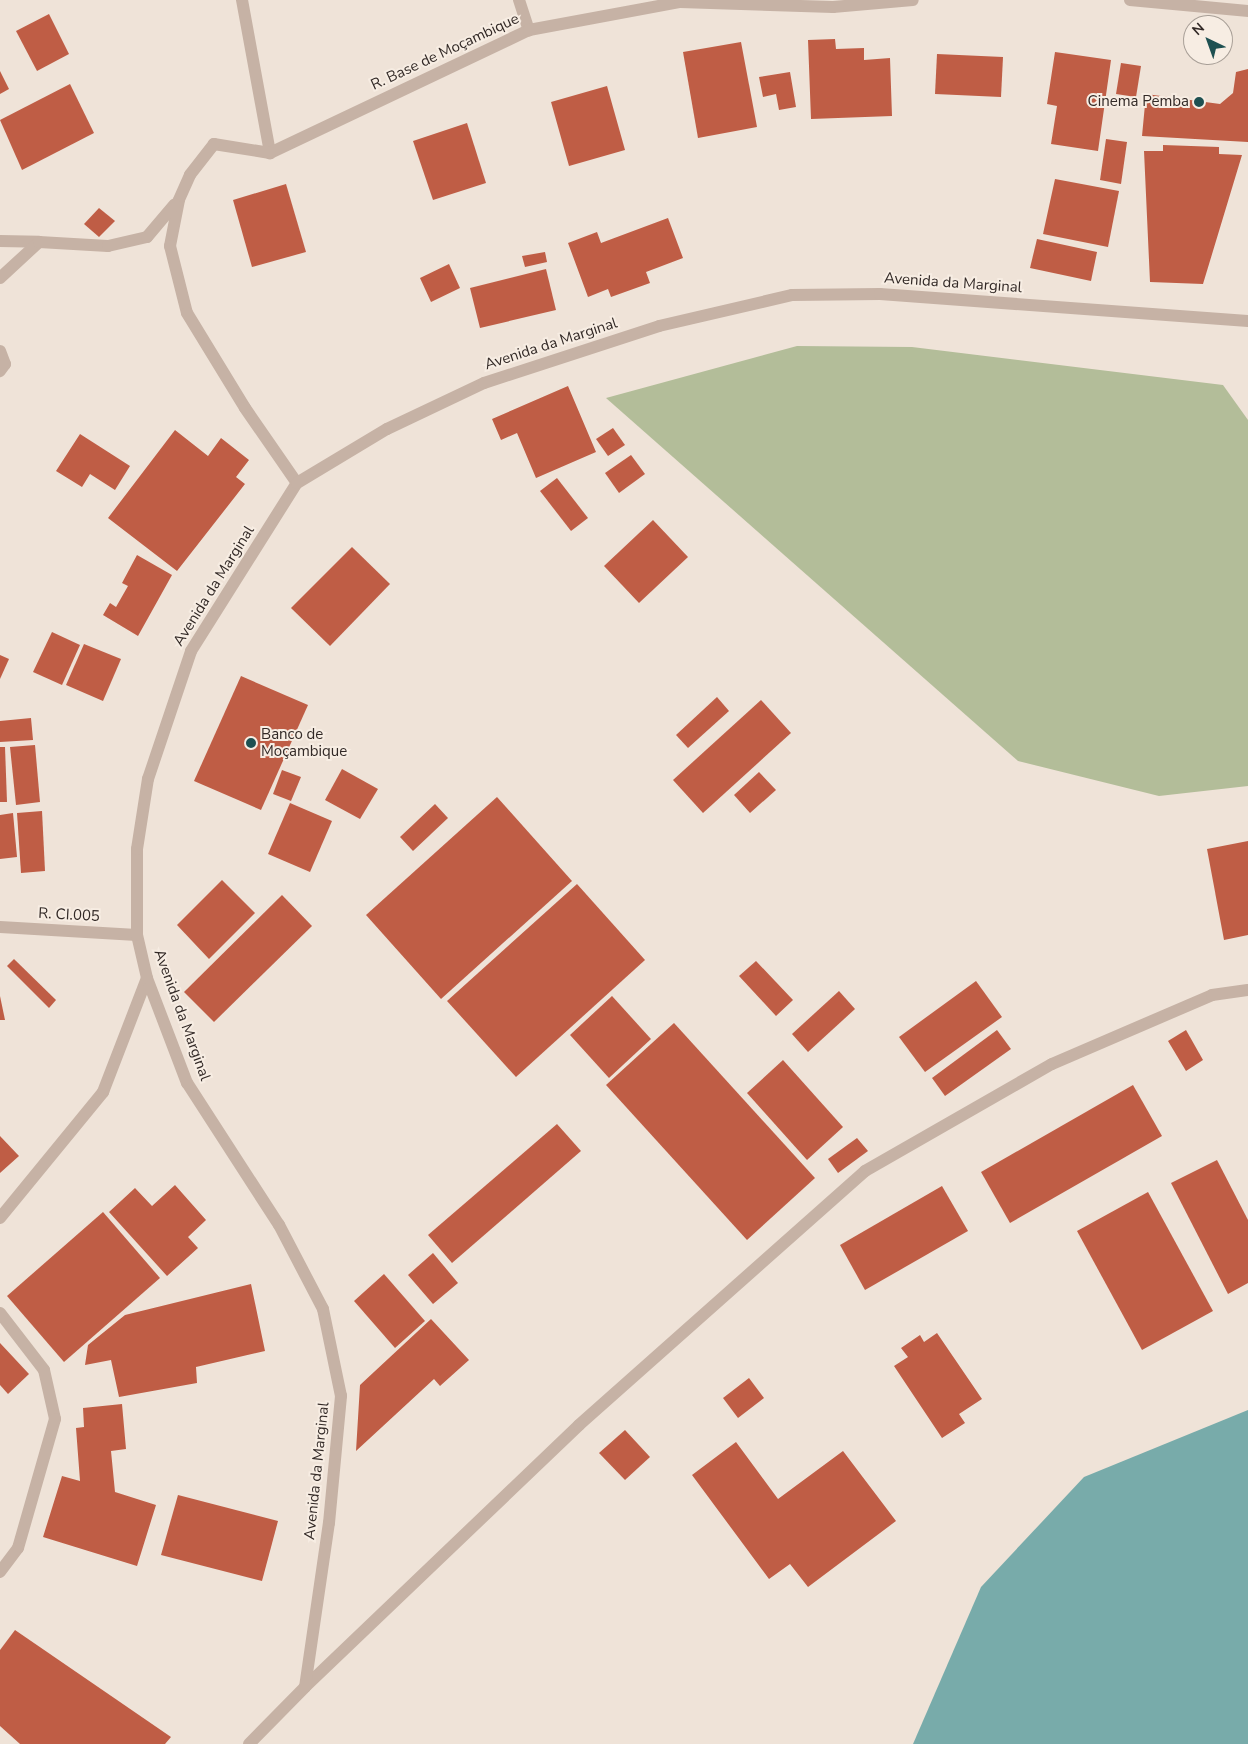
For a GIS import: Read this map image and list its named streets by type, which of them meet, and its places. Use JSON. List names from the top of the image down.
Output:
{
  "streets": {
    "street": ["R. Base de Moçambique", "Avenida da Marginal", "R. CI.005"]
  },
  "crossings": [
    ["Avenida da Marginal", "R. CI.005"]
  ],
  "places": ["Cinema Pemba", "Banco de Moçambique"],
  "north": "top left"
}
